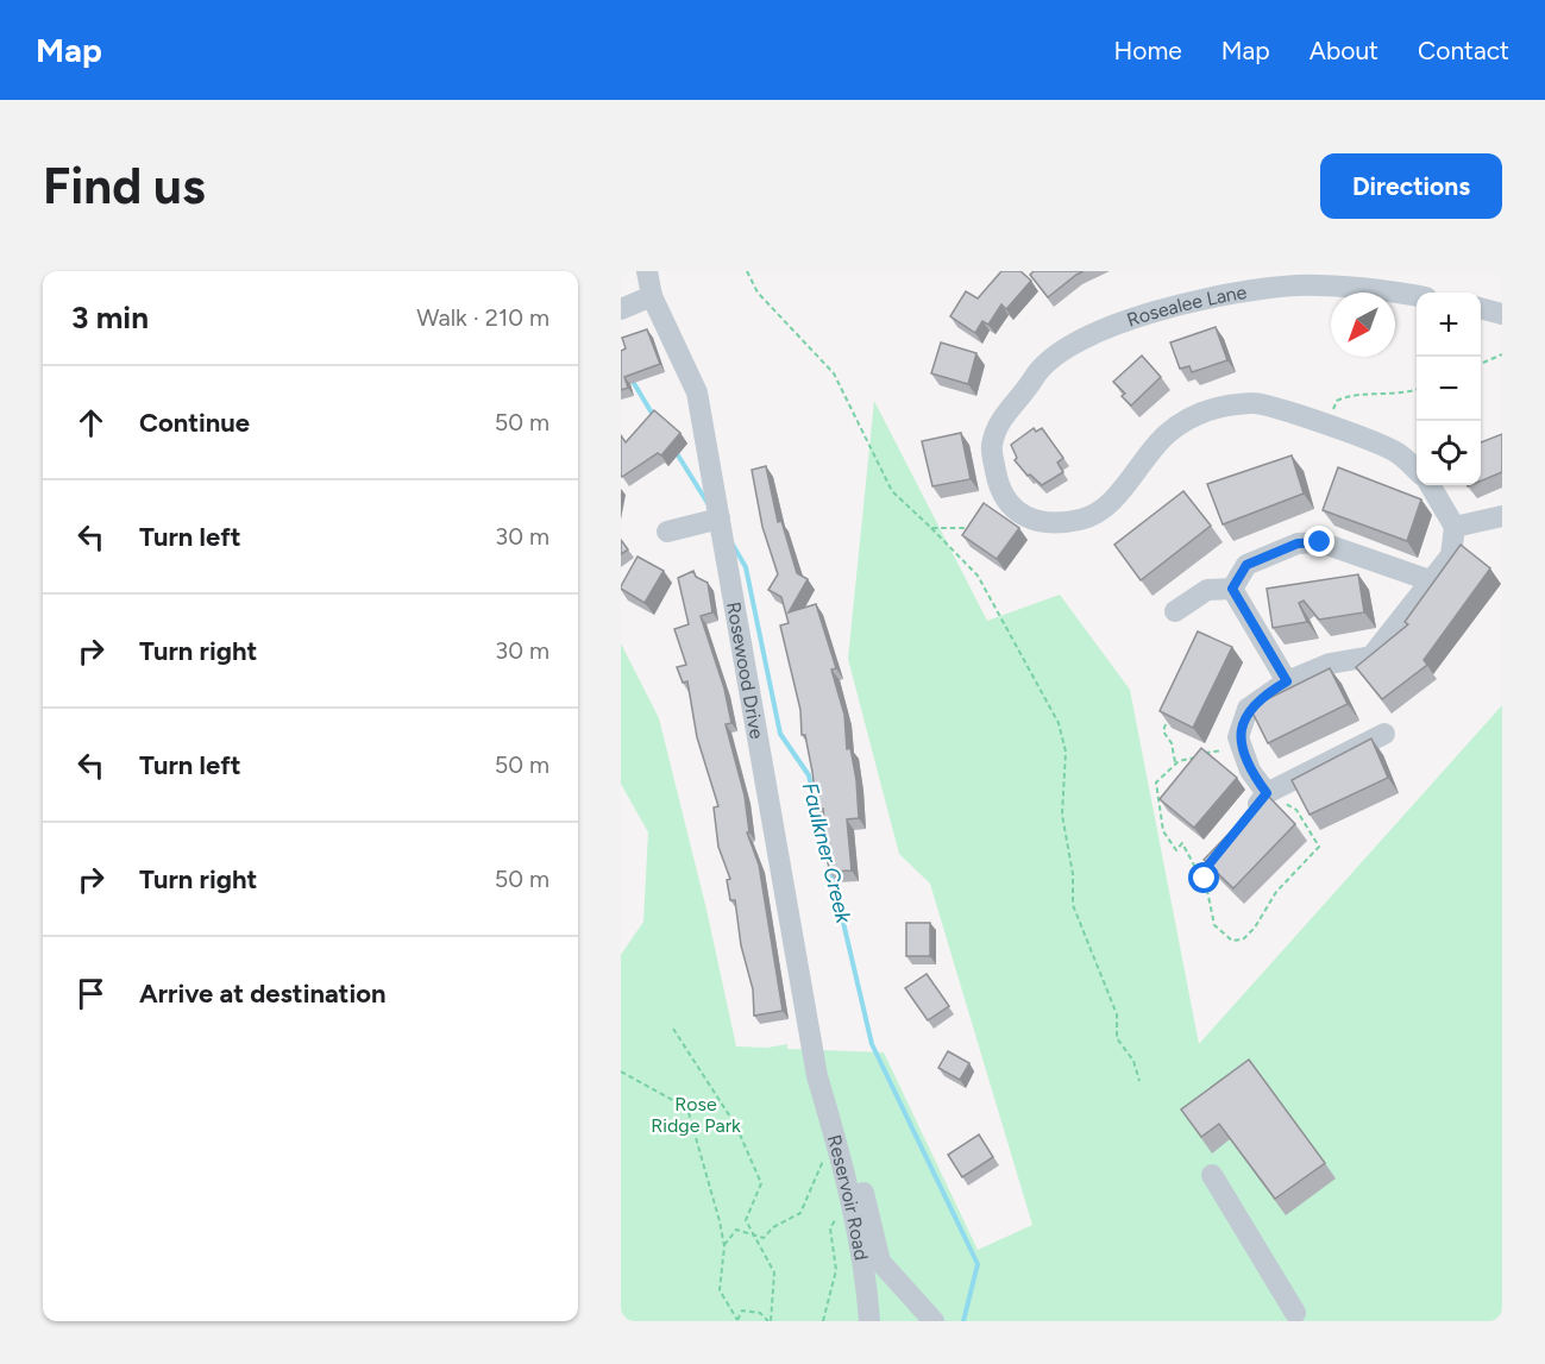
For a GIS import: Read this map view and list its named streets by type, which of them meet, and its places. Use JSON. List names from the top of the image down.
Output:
{
  "streets": {
    "street": ["Rosealee Lane", "Rosewood Drive", "Reservoir Road"]
  },
  "crossings": [
    ["Rosewood Drive", "Reservoir Road"]
  ],
  "water": ["Faulkner Creek"],
  "parks": ["Rose Ridge Park"],
  "north": "bottom left",
  "page": {
    "header": "Map",
    "nav": [
      "Home",
      "Map",
      "About",
      "Contact"
    ],
    "buttons": "Directions",
    "title": "Find us",
    "heading": ["3 min", "Walk · 210 m"],
    "map_buttons": ["+", "−"],
    "list": [
      ["Continue", "50 m"],
      ["Turn left", "30 m"],
      ["Turn right", "30 m"],
      ["Turn left", "50 m"],
      ["Turn right", "50 m"],
      "Arrive at destination"
    ]
  }
}
